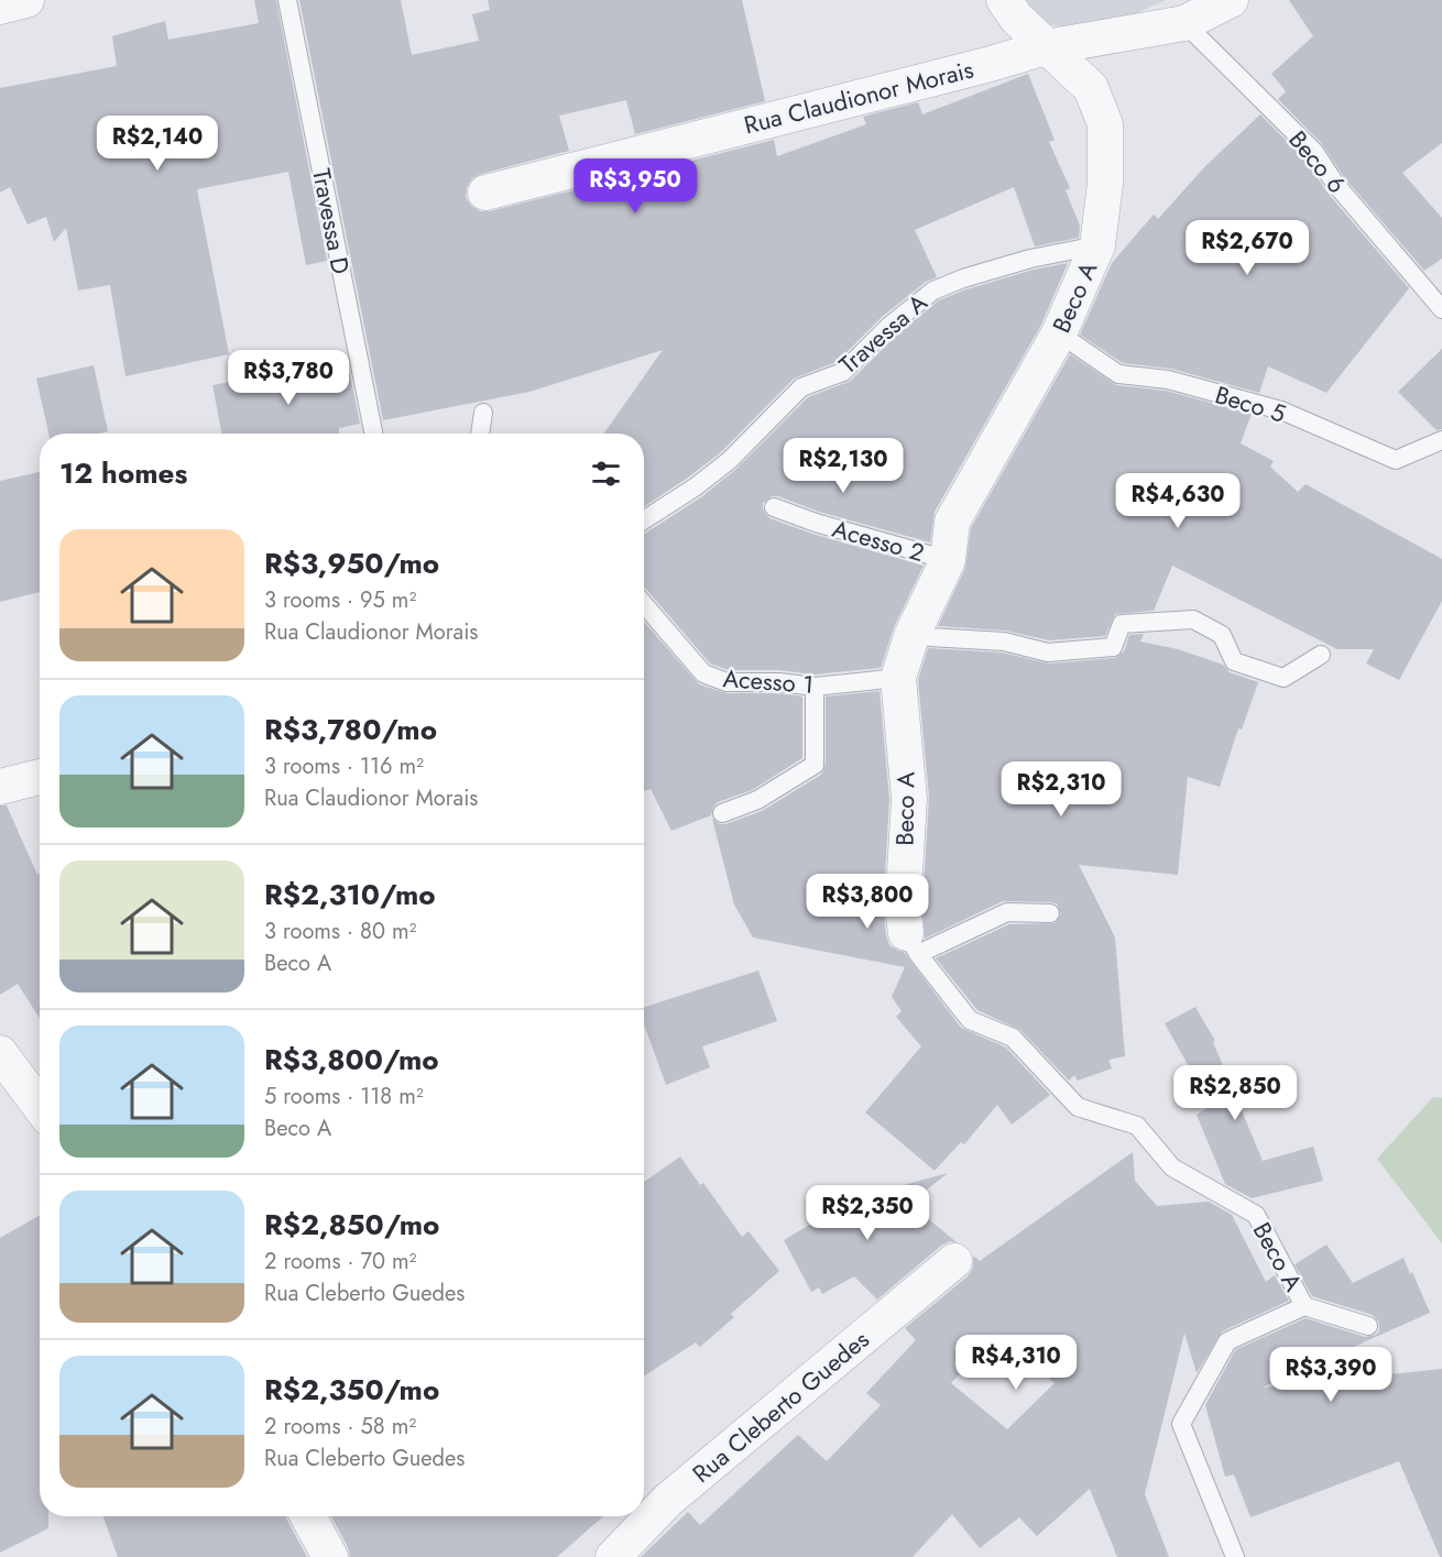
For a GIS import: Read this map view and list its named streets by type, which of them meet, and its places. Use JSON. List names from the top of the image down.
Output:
{
  "streets": {
    "street": ["Rua Claudionor Morais", "Beco A", "Rua Cleberto Guedes"],
    "lane": [
      "Beco 6",
      "Travessa D",
      "Travessa A",
      "Beco 5",
      "Acesso 2",
      "Acesso 1"
    ]
  },
  "crossings": [
    ["Rua Claudionor Morais", "Beco 6"],
    ["Rua Claudionor Morais", "Beco A"],
    ["Beco A", "Travessa A"],
    ["Beco A", "Beco 5"],
    ["Beco A", "Acesso 2"],
    ["Beco A", "Acesso 1"]
  ],
  "page": {
    "price": [
      "R$2,140",
      "R$3,950",
      "R$2,670",
      "R$3,780",
      "R$2,130",
      "R$4,630",
      "R$2,310",
      "R$3,800",
      "R$2,850",
      "R$2,350",
      "R$4,310",
      "R$3,390"
    ],
    "heading": "12 homes",
    "list": [
      {
        "name": "R$3,950/mo",
        "note": "3 rooms · 95 m² · Rua Claudionor Morais"
      },
      {
        "name": "R$3,780/mo",
        "note": "3 rooms · 116 m² · Rua Claudionor Morais"
      },
      {
        "name": "R$2,310/mo",
        "note": "3 rooms · 80 m² · Beco A"
      },
      {
        "name": "R$3,800/mo",
        "note": "5 rooms · 118 m² · Beco A"
      },
      {
        "name": "R$2,850/mo",
        "note": "2 rooms · 70 m² · Rua Cleberto Guedes"
      },
      {
        "name": "R$2,350/mo",
        "note": "2 rooms · 58 m² · Rua Cleberto Guedes"
      }
    ]
  }
}
